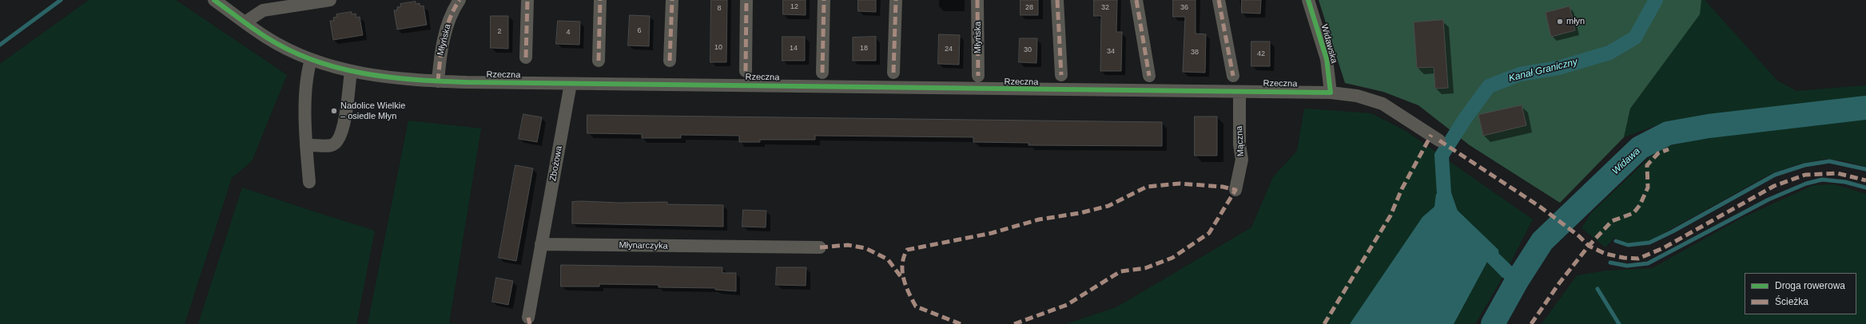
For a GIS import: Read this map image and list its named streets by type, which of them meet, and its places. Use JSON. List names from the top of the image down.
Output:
{
  "streets": {
    "street": [
      "Młyńska",
      "Widawska",
      "Rzeczna",
      "Mączna",
      "Zbożowa",
      "Młynarczyka"
    ]
  },
  "crossings": [
    ["Młyńska", "Rzeczna"],
    ["Widawska", "Rzeczna"],
    ["Rzeczna", "Mączna"],
    ["Rzeczna", "Zbożowa"],
    ["Zbożowa", "Młynarczyka"]
  ],
  "water": ["Kanał Graniczny", "Widawa"],
  "places": ["młyn", "Nadolice Wielkie – osiedle Młyn"],
  "house_numbers": [
    "12",
    "28",
    "32",
    "36",
    "8",
    "6",
    "2",
    "4",
    "10",
    "14",
    "18",
    "24",
    "30",
    "34",
    "38",
    "42"
  ],
  "legend": ["Droga rowerowa", "Ścieżka"]
}
